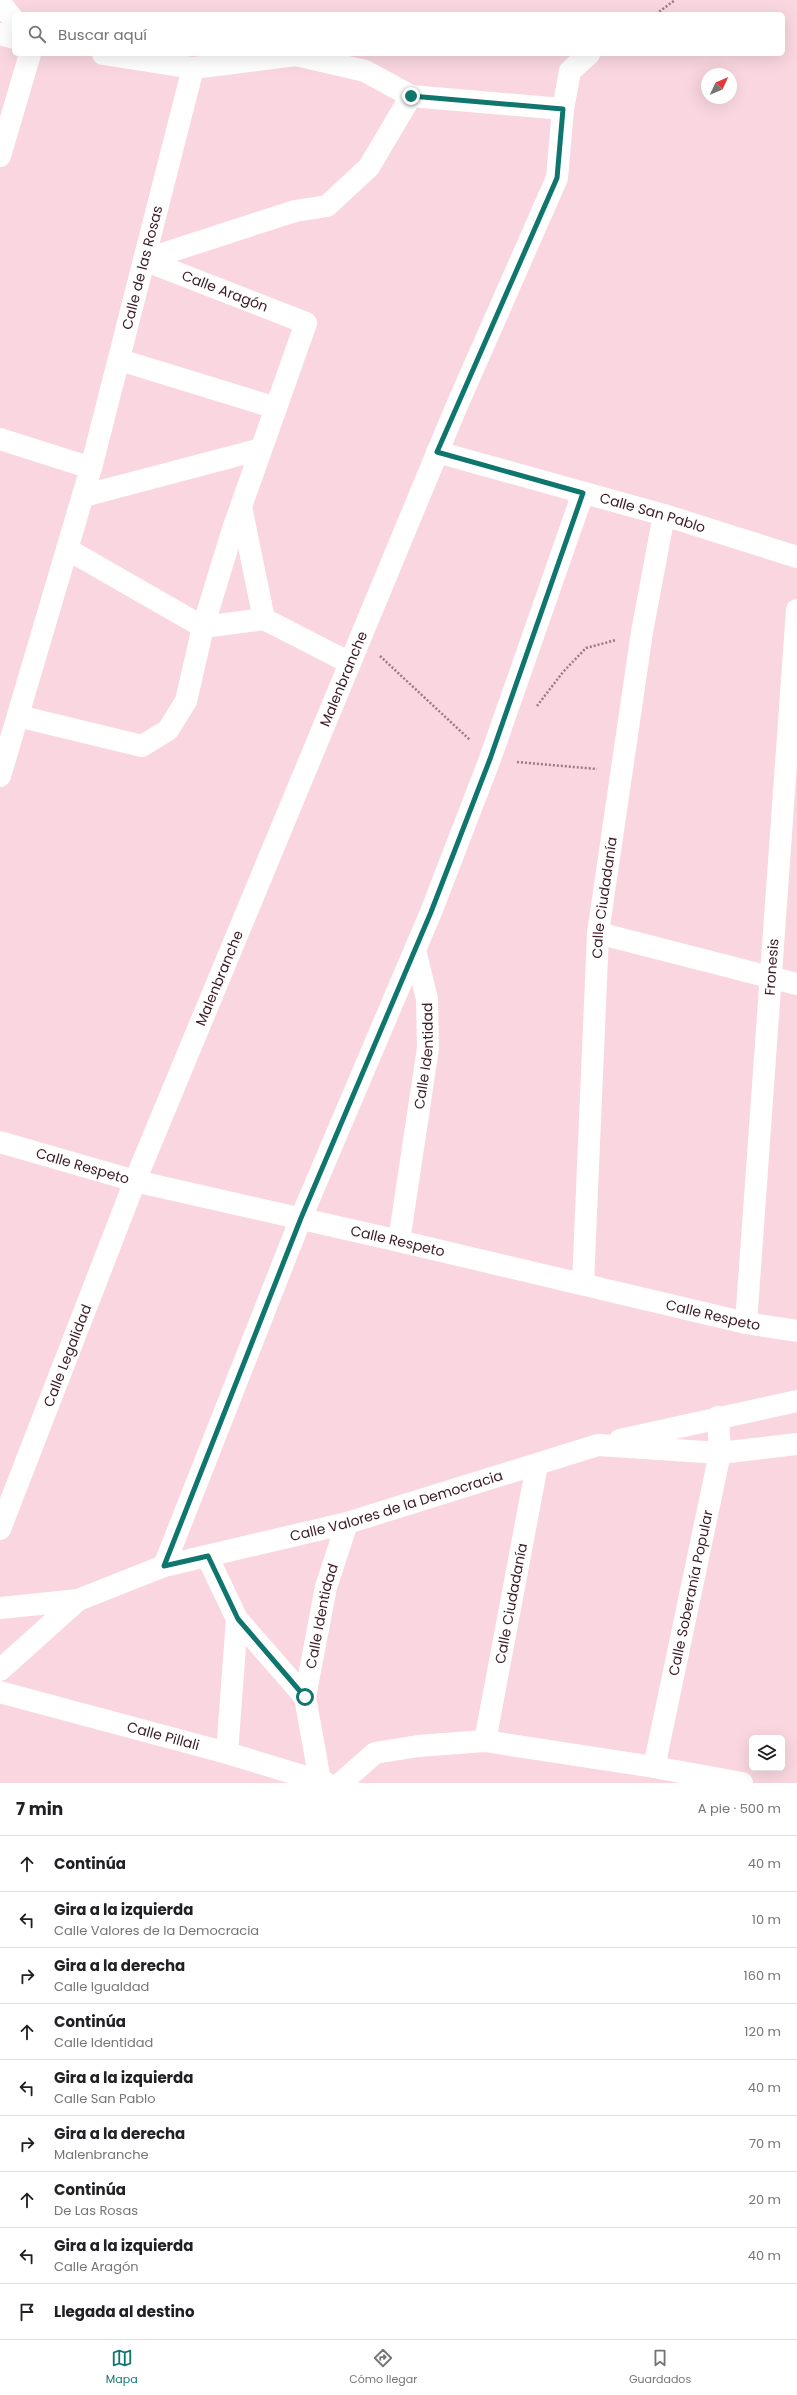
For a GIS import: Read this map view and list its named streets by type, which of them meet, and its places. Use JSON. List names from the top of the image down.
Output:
{
  "streets": {
    "street": [
      "Calle de las Rosas",
      "Calle Aragón",
      "Calle San Pablo",
      "Malenbranche",
      "Calle Ciudadanía",
      "Fronesis",
      "Calle Identidad",
      "Calle Respeto",
      "Calle Legalidad",
      "Calle Valores de la Democracia",
      "Calle Soberanía Popular",
      "Calle Pillali"
    ]
  },
  "crossings": [
    ["Calle de las Rosas", "Calle Aragón"],
    ["Calle San Pablo", "Malenbranche"],
    ["Calle San Pablo", "Calle Ciudadanía"],
    ["Malenbranche", "Calle Respeto"],
    ["Malenbranche", "Calle Legalidad"],
    ["Calle Ciudadanía", "Calle Respeto"],
    ["Calle Ciudadanía", "Calle Valores de la Democracia"],
    ["Fronesis", "Calle Respeto"],
    ["Calle Identidad", "Calle Respeto"],
    ["Calle Identidad", "Calle Valores de la Democracia"],
    ["Calle Identidad", "Calle Pillali"],
    ["Calle Respeto", "Calle Legalidad"],
    ["Calle Valores de la Democracia", "Calle Soberanía Popular"]
  ],
  "north": "top right",
  "page": {
    "search": "Buscar aquí",
    "heading": ["7 min", "A pie · 500 m"],
    "list": [
      ["Continúa", "40 m"],
      ["Gira a la izquierda", "Calle Valores de la Democracia", "10 m"],
      ["Gira a la derecha", "Calle Igualdad", "160 m"],
      ["Continúa", "Calle Identidad", "120 m"],
      ["Gira a la izquierda", "Calle San Pablo", "40 m"],
      ["Gira a la derecha", "Malenbranche", "70 m"],
      ["Continúa", "De Las Rosas", "20 m"],
      ["Gira a la izquierda", "Calle Aragón", "40 m"],
      "Llegada al destino"
    ],
    "nav": ["Mapa", "Cómo llegar", "Guardados"]
  }
}
